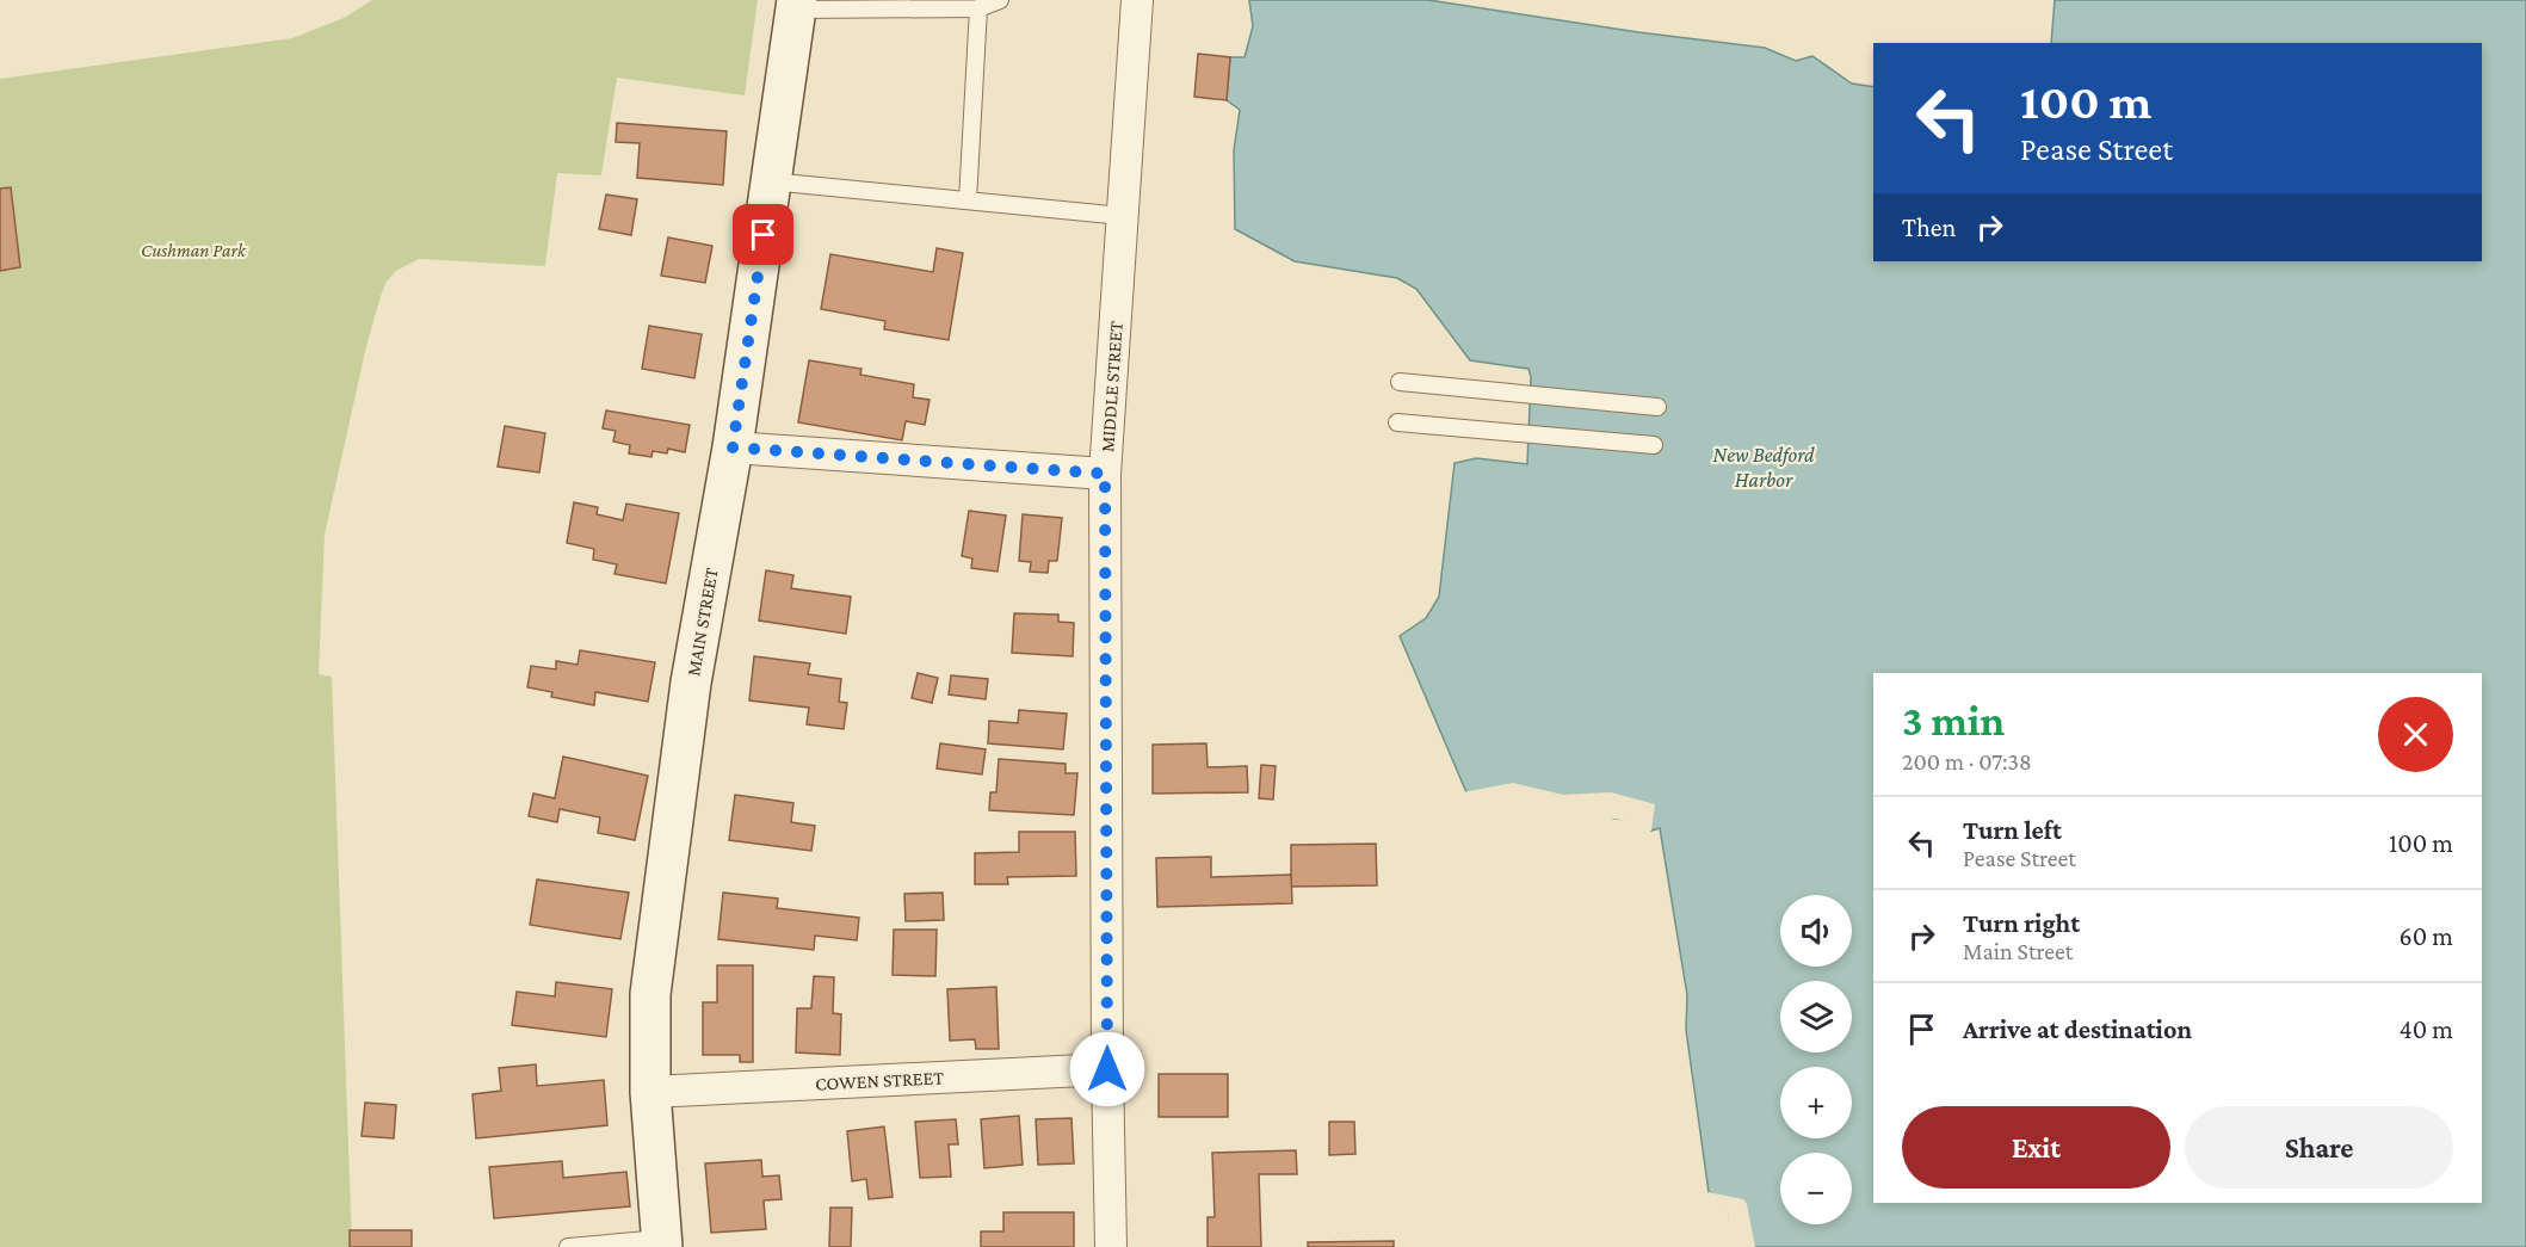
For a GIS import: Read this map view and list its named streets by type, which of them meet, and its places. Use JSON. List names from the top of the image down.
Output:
{
  "streets": {
    "main road": ["MAIN STREET"],
    "street": ["MIDDLE STREET", "COWEN STREET"]
  },
  "crossings": [
    ["MIDDLE STREET", "COWEN STREET"],
    ["MAIN STREET", "COWEN STREET"]
  ],
  "water": ["New Bedford Harbor"],
  "parks": ["Cushman Park"],
  "page": {
    "turn": ["100 m", "Pease Street"],
    "then": "Then",
    "heading": ["3 min", "200 m · 07:38"],
    "list": [
      {
        "name": "Turn left",
        "note": "Pease Street",
        "value": "100 m"
      },
      {
        "name": "Turn right",
        "note": "Main Street",
        "value": "60 m"
      },
      {
        "name": "Arrive at destination",
        "value": "40 m"
      }
    ],
    "map_buttons": ["+", "−"],
    "buttons": ["Exit", "Share"]
  }
}
